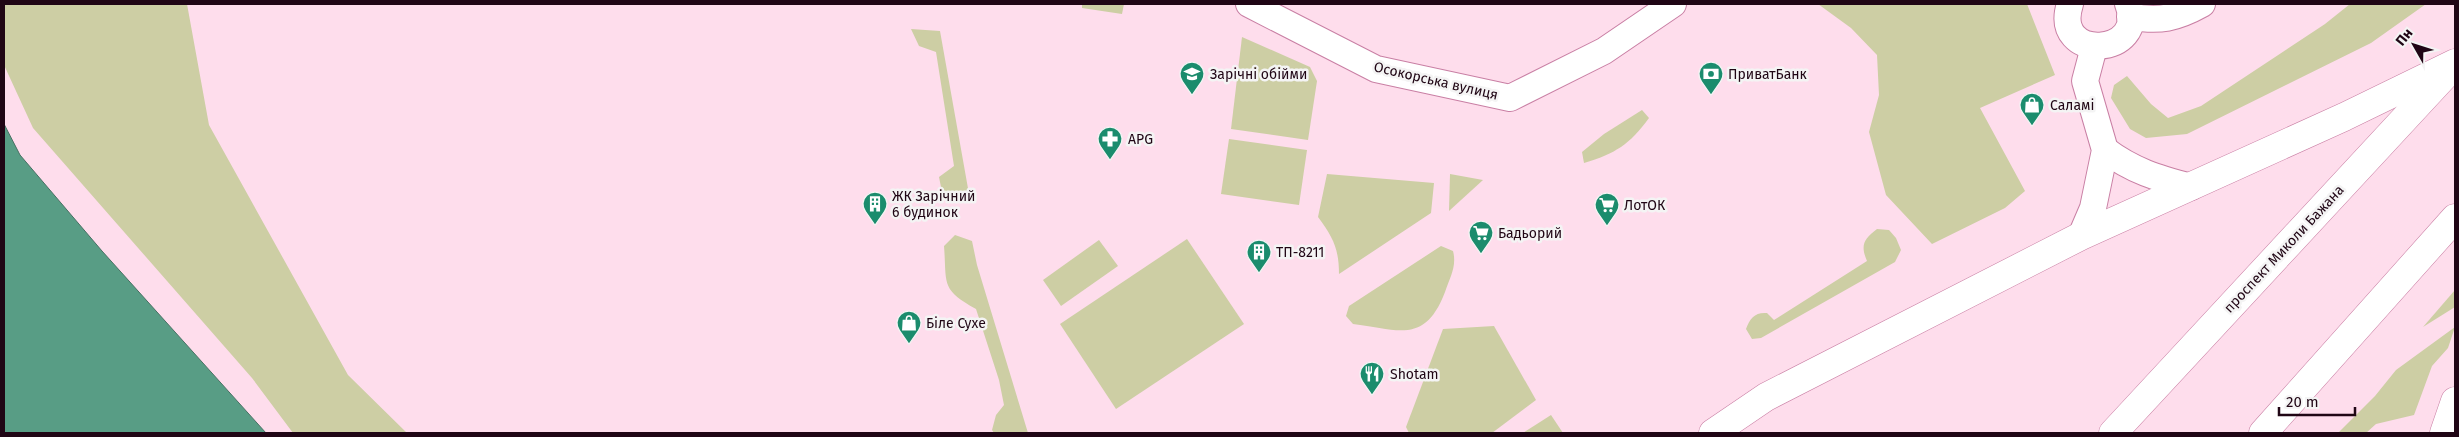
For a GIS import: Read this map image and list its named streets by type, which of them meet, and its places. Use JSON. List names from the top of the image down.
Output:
{
  "streets": {
    "highway": ["проспект Миколи Бажана"],
    "street": ["Осокорська вулиця"]
  },
  "places": {
    "school or university": ["Зарічні обійми"],
    "bank": ["ПриватБанк"],
    "shop": ["Саламі", "Біле Сухе"],
    "pharmacy": ["APG"],
    "building": ["ЖК Зарічний 6 будинок", "ТП-8211"],
    "supermarket": ["ЛотОК", "Бадьорий"],
    "restaurant": ["Shotam"]
  },
  "scale_bar": "20 m",
  "north": "top left"
}
